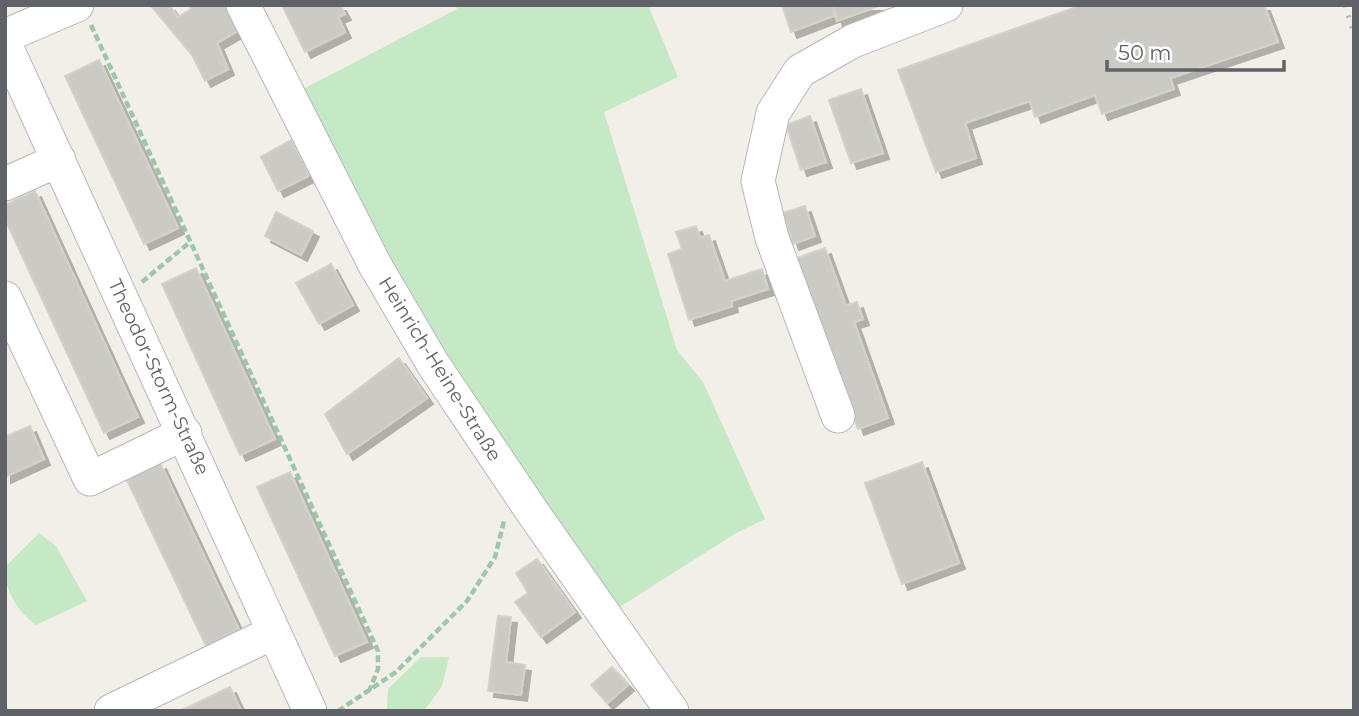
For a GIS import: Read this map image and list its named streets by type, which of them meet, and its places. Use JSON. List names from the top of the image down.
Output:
{
  "streets": {
    "street": ["Heinrich-Heine-Straße", "Theodor-Storm-Straße"]
  },
  "scale_bar": "50 m"
}
